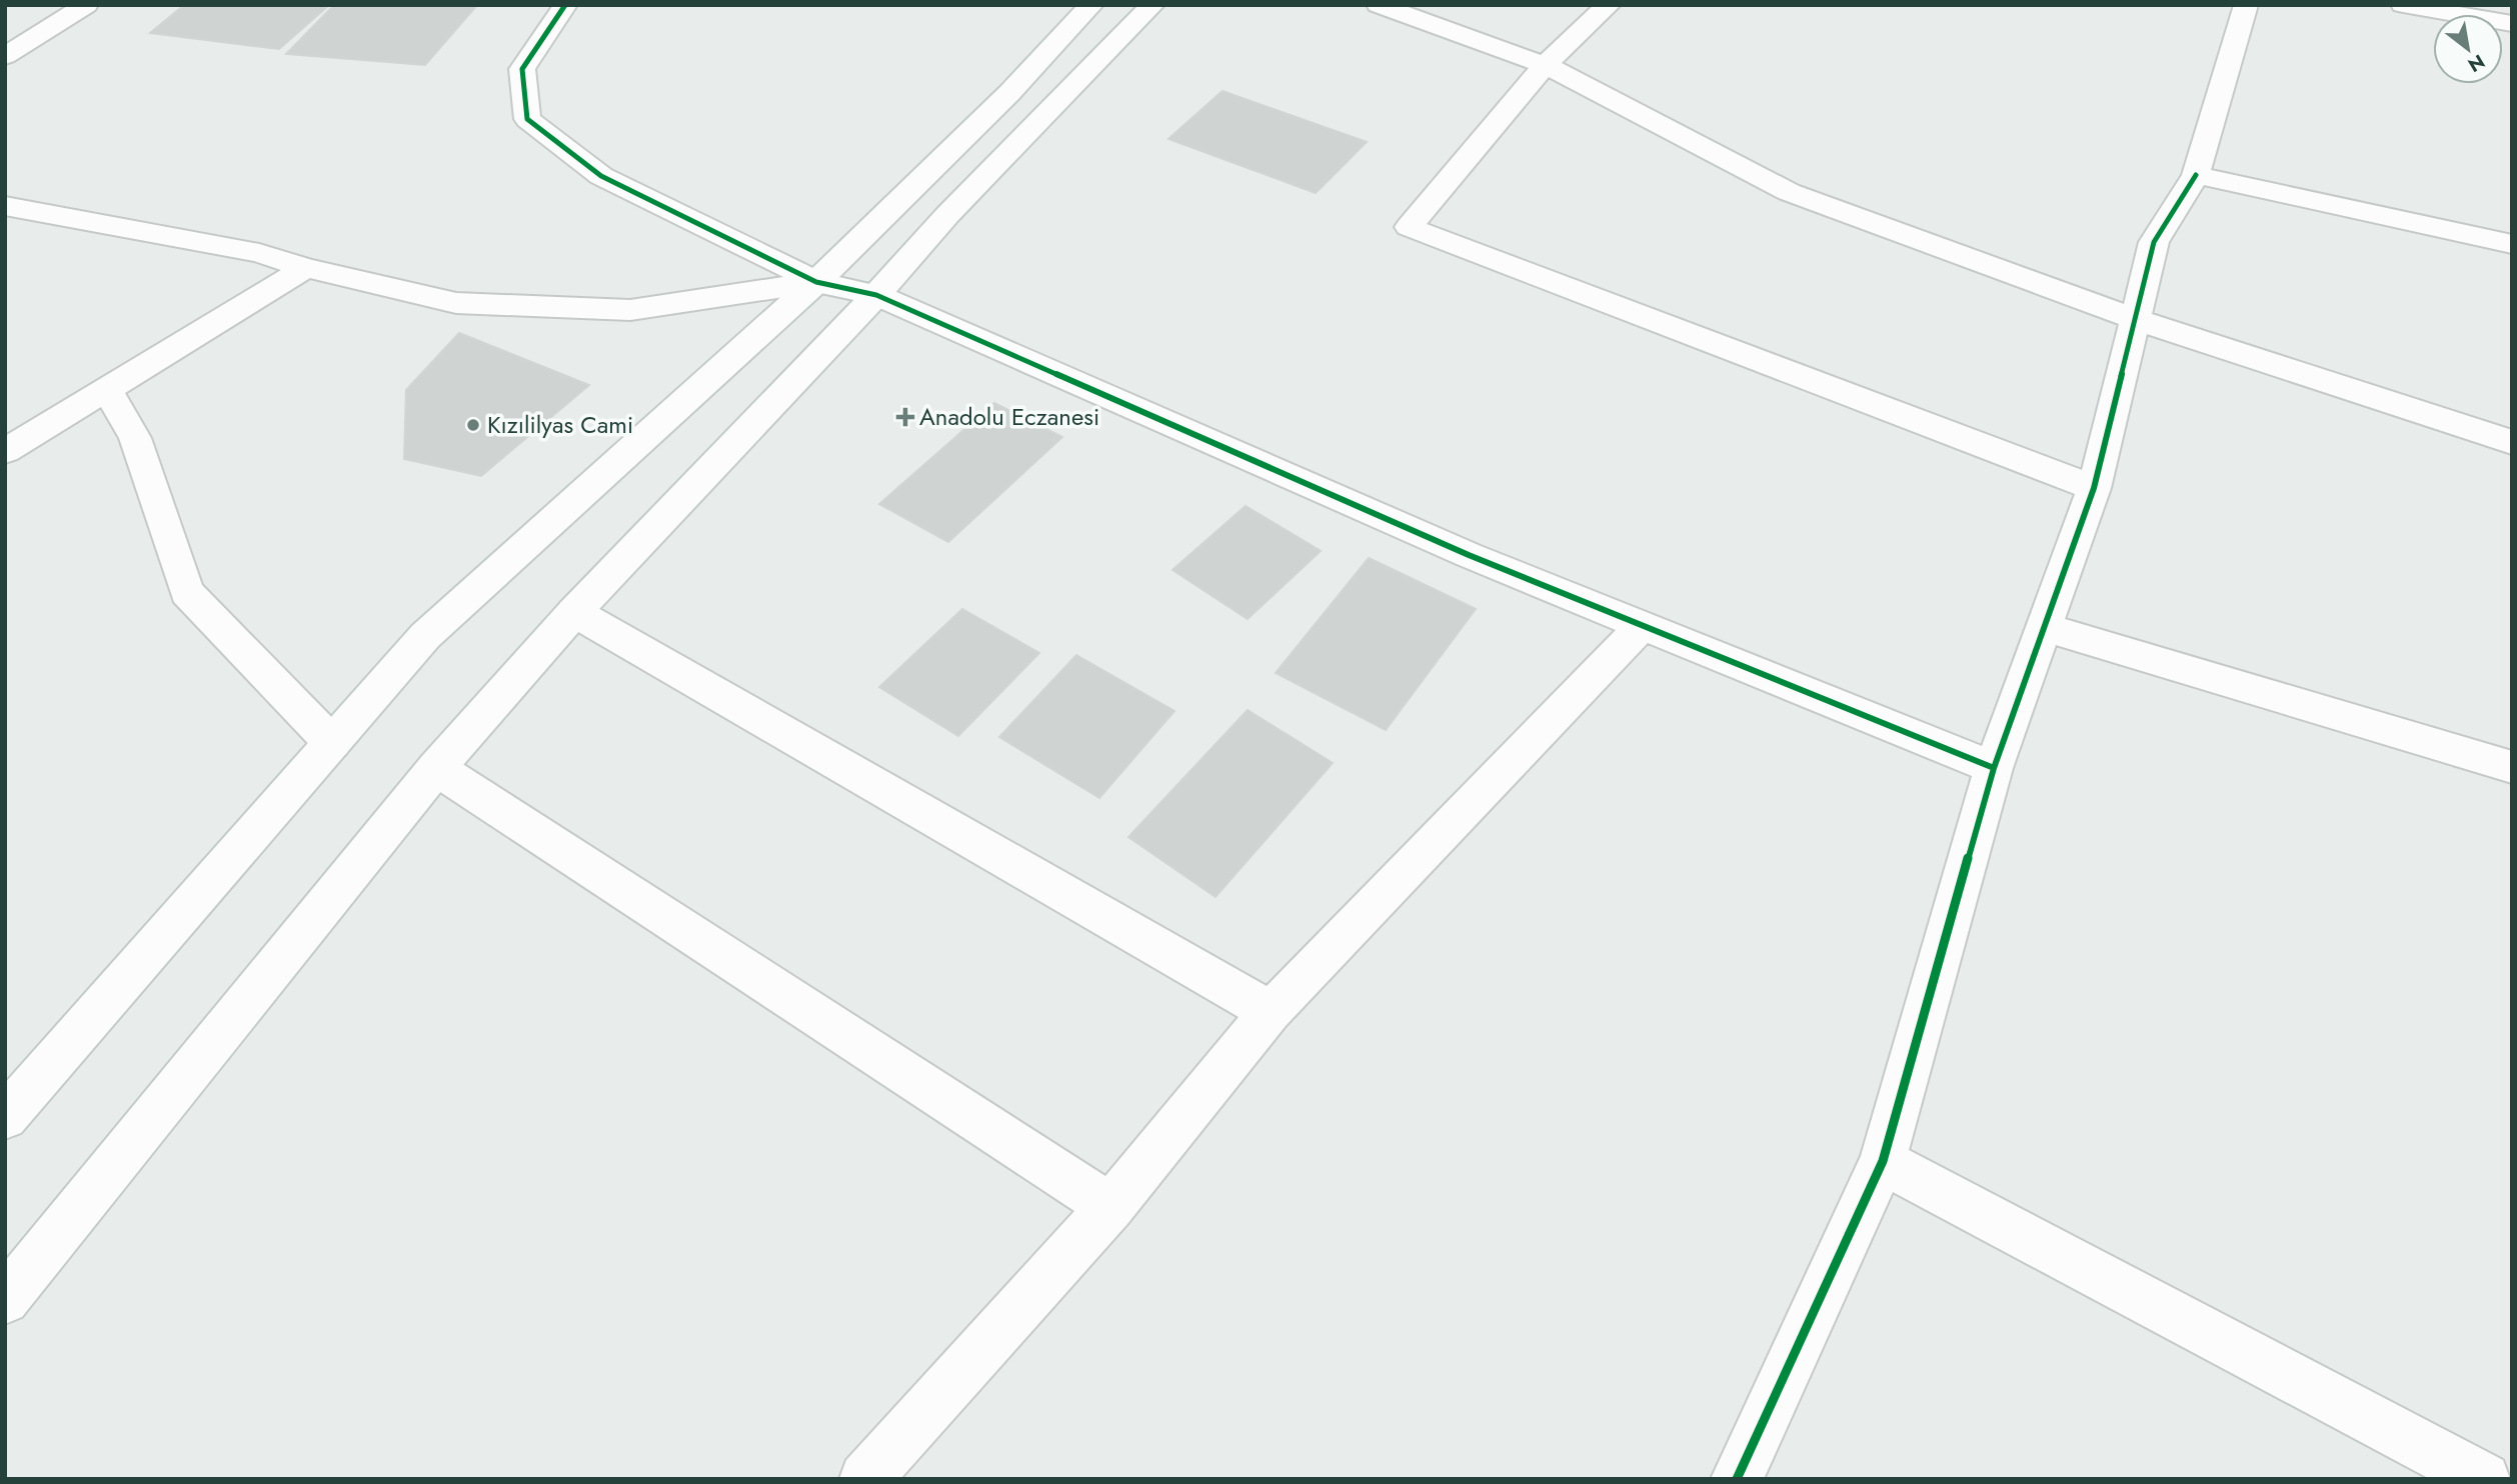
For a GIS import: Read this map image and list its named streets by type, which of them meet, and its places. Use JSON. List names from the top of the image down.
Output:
{
  "places": {
    "health": ["Anadolu Eczanesi"],
    "other": ["Kızılilyas Cami"]
  },
  "north": "bottom right"
}
